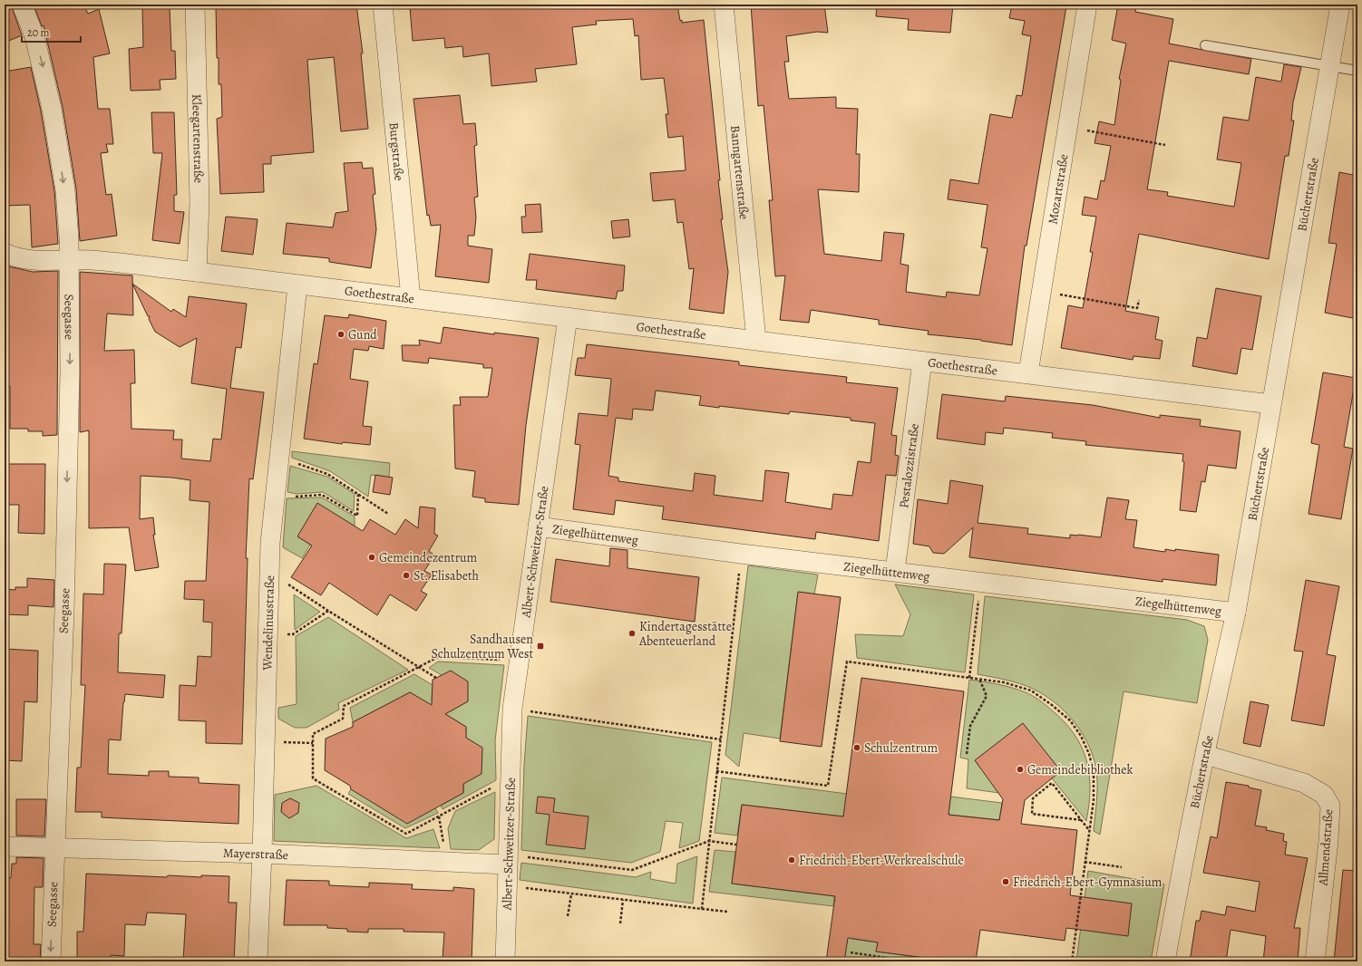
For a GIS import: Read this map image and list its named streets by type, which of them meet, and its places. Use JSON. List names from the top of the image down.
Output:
{
  "streets": {
    "street": [
      "Kleegartenstraße",
      "Burgstraße",
      "Banngartenstraße",
      "Mozartstraße",
      "Büchertstraße",
      "Goethestraße",
      "Seegasse",
      "Pestalozzistraße",
      "Ziegelhüttenweg",
      "Albert-Schweitzer-Straße",
      "Wendelinusstraße",
      "Allmendstraße",
      "Mayerstraße"
    ]
  },
  "crossings": [
    ["Kleegartenstraße", "Goethestraße"],
    ["Burgstraße", "Goethestraße"],
    ["Banngartenstraße", "Goethestraße"],
    ["Mozartstraße", "Goethestraße"],
    ["Büchertstraße", "Goethestraße"],
    ["Büchertstraße", "Ziegelhüttenweg"],
    ["Büchertstraße", "Allmendstraße"],
    ["Goethestraße", "Seegasse"],
    ["Goethestraße", "Pestalozzistraße"],
    ["Goethestraße", "Albert-Schweitzer-Straße"],
    ["Goethestraße", "Wendelinusstraße"],
    ["Seegasse", "Mayerstraße"],
    ["Pestalozzistraße", "Ziegelhüttenweg"],
    ["Ziegelhüttenweg", "Albert-Schweitzer-Straße"],
    ["Albert-Schweitzer-Straße", "Mayerstraße"],
    ["Wendelinusstraße", "Mayerstraße"]
  ],
  "one_way": ["Seegasse"],
  "places": {
    "other": [
      "Gund",
      "Gemeindezentrum",
      "St. Elisabeth",
      "Kindertagesstätte Abenteuerland",
      "Schulzentrum",
      "Gemeindebibliothek",
      "Friedrich-Ebert-Werkrealschule",
      "Friedrich-Ebert-Gymnasium"
    ],
    "transit": ["Sandhausen Schulzentrum West"]
  },
  "scale_bar": "20 m"
}
